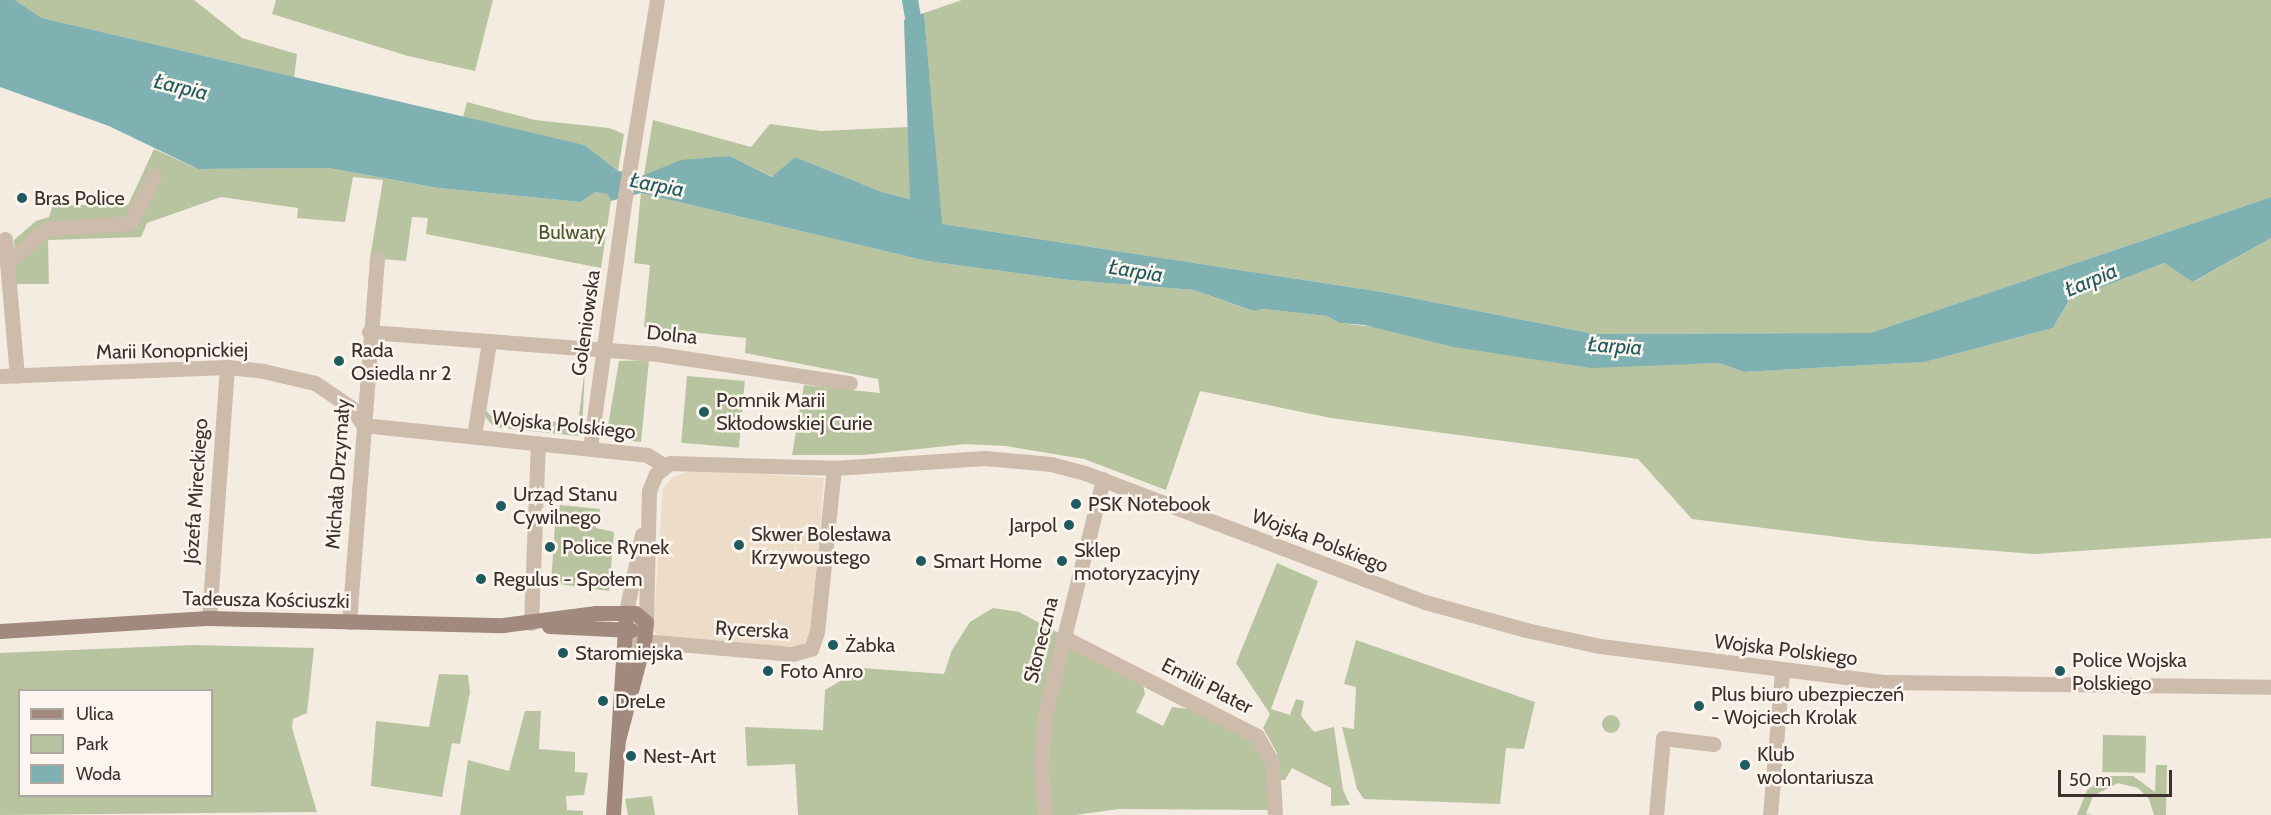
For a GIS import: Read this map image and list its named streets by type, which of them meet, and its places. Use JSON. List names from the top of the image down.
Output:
{
  "streets": {
    "main road": ["Tadeusza Kościuszki"],
    "street": [
      "Goleniowska",
      "Dolna",
      "Marii Konopnickiej",
      "Wojska Polskiego",
      "Michała Drzymały",
      "Józefa Mireckiego",
      "Rycerska",
      "Słoneczna",
      "Emilii Plater"
    ]
  },
  "crossings": [
    ["Goleniowska", "Dolna"],
    ["Goleniowska", "Wojska Polskiego"],
    ["Dolna", "Michała Drzymały"],
    ["Marii Konopnickiej", "Wojska Polskiego"],
    ["Marii Konopnickiej", "Michała Drzymały"],
    ["Marii Konopnickiej", "Józefa Mireckiego"],
    ["Wojska Polskiego", "Michała Drzymały"],
    ["Wojska Polskiego", "Rycerska"],
    ["Wojska Polskiego", "Słoneczna"],
    ["Michała Drzymały", "Tadeusza Kościuszki"],
    ["Józefa Mireckiego", "Tadeusza Kościuszki"],
    ["Słoneczna", "Emilii Plater"]
  ],
  "water": ["Łarpia"],
  "parks": ["Bulwary"],
  "places": [
    "Bras Police",
    "Rada Osiedla nr 2",
    "Pomnik Marii Skłodowskiej Curie",
    "PSK Notebook",
    "Urząd Stanu Cywilnego",
    "Jarpol",
    "Skwer Bolesława Krzywoustego",
    "Police Rynek",
    "Smart Home",
    "Sklep motoryzacyjny",
    "Regulus - Społem",
    "Żabka",
    "Staromiejska",
    "Foto Anro",
    "Police Wojska Polskiego",
    "DreLe",
    "Plus biuro ubezpieczeń - Wojciech Krolak",
    "Nest-Art",
    "Klub wolontariusza"
  ],
  "legend": ["Ulica", "Park", "Woda"],
  "scale_bar": "50 m"
}
